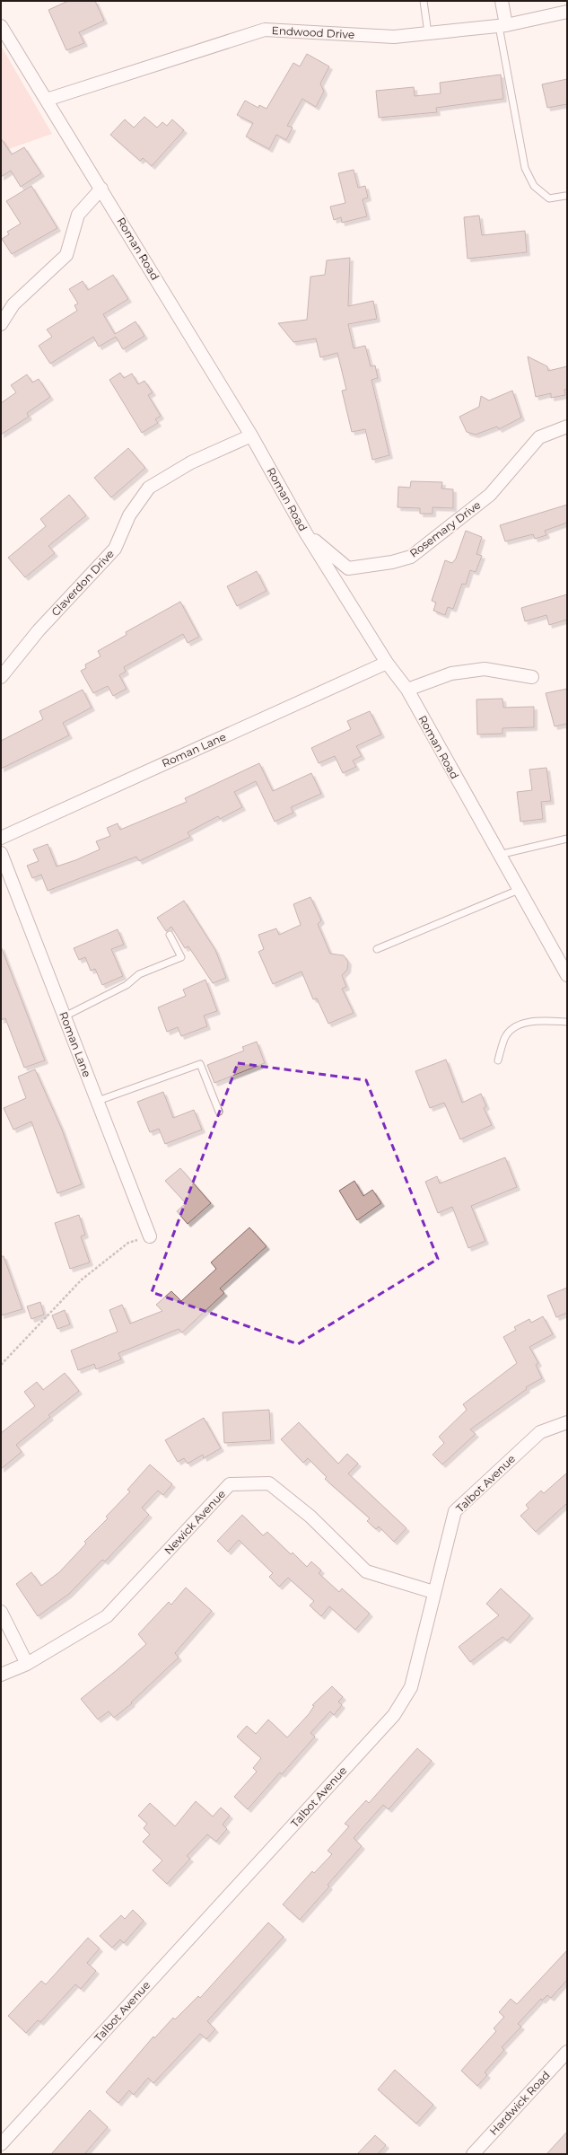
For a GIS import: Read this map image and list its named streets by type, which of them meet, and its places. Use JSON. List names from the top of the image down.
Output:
{
  "streets": {
    "street": [
      "Endwood Drive",
      "Roman Road",
      "Rosemary Drive",
      "Claverdon Drive",
      "Roman Lane",
      "Talbot Avenue",
      "Newick Avenue",
      "Hardwick Road"
    ]
  },
  "crossings": [
    ["Endwood Drive", "Roman Road"],
    ["Roman Road", "Rosemary Drive"],
    ["Roman Road", "Claverdon Drive"],
    ["Roman Road", "Roman Lane"],
    ["Talbot Avenue", "Newick Avenue"]
  ]
}
